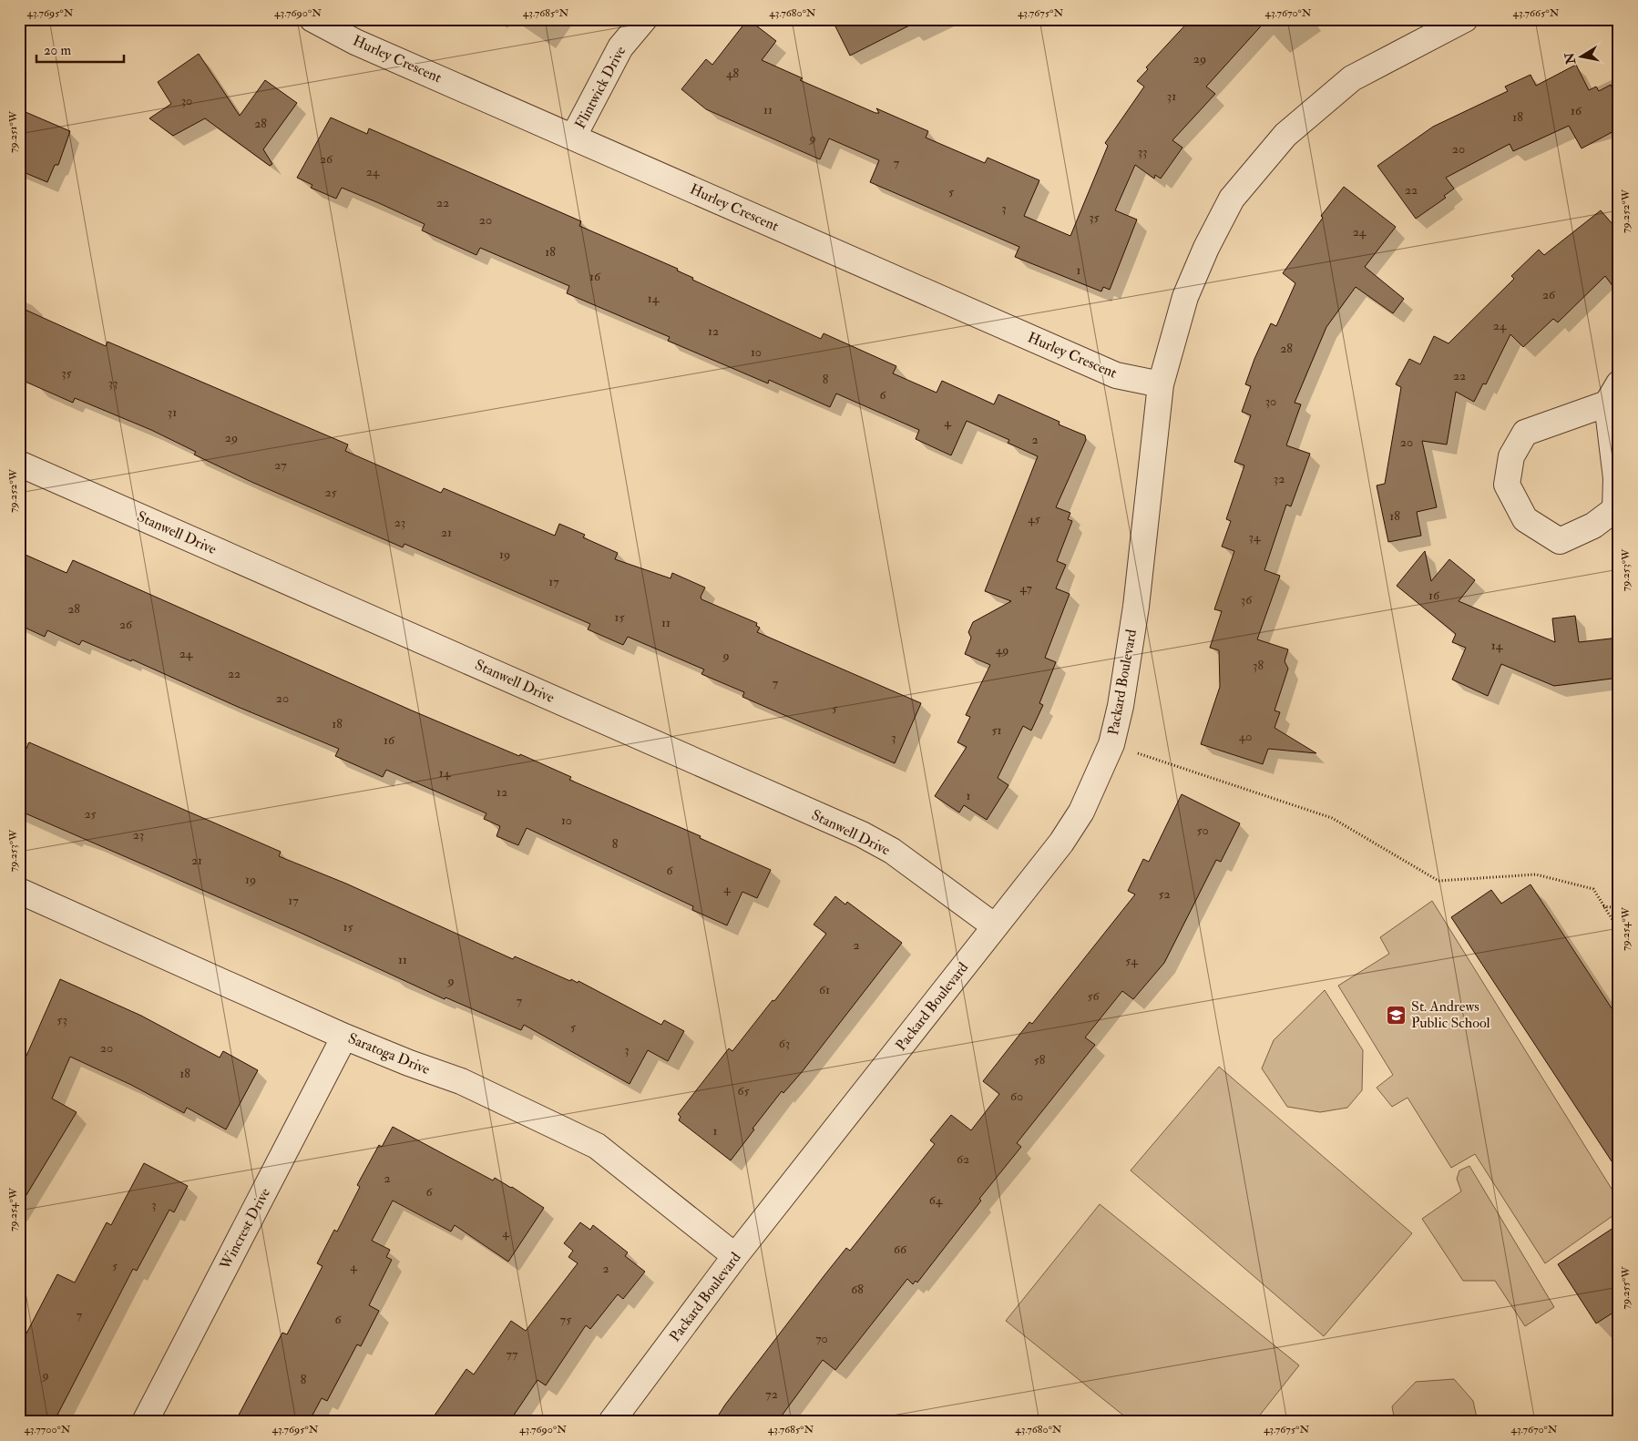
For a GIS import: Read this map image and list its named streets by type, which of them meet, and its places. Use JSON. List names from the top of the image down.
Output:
{
  "streets": {
    "street": [
      "Hurley Crescent",
      "Flintwick Drive",
      "Stanwell Drive",
      "Packard Boulevard",
      "Saratoga Drive",
      "Wincrest Drive"
    ]
  },
  "crossings": [
    ["Hurley Crescent", "Flintwick Drive"],
    ["Hurley Crescent", "Packard Boulevard"],
    ["Stanwell Drive", "Packard Boulevard"],
    ["Packard Boulevard", "Saratoga Drive"],
    ["Saratoga Drive", "Wincrest Drive"]
  ],
  "places": {
    "school or university": ["St. Andrews Public School"]
  },
  "house_numbers": [
    "29",
    "48",
    "31",
    "30",
    "11",
    "16",
    "18",
    "28",
    "9",
    "20",
    "33",
    "26",
    "7",
    "24",
    "22",
    "5",
    "22",
    "3",
    "35",
    "20",
    "24",
    "18",
    "1",
    "16",
    "26",
    "14",
    "24",
    "12",
    "28",
    "10",
    "35",
    "22",
    "8",
    "33",
    "6",
    "30",
    "31",
    "4",
    "29",
    "2",
    "20",
    "27",
    "32",
    "25",
    "18",
    "45",
    "23",
    "21",
    "34",
    "19",
    "17",
    "47",
    "16",
    "36",
    "28",
    "15",
    "11",
    "26",
    "14",
    "49",
    "24",
    "9",
    "38",
    "22",
    "7",
    "20",
    "5",
    "18",
    "51",
    "40",
    "3",
    "16",
    "14",
    "12",
    "1",
    "25",
    "10",
    "50",
    "23",
    "8",
    "21",
    "6",
    "19",
    "4",
    "52",
    "17",
    "15",
    "2",
    "11",
    "54",
    "9",
    "61",
    "56",
    "7",
    "53",
    "5",
    "63",
    "20",
    "3",
    "58",
    "18",
    "65",
    "60",
    "1",
    "62",
    "2",
    "6",
    "64",
    "3",
    "4",
    "66",
    "5",
    "4",
    "2",
    "68",
    "7",
    "6",
    "75",
    "70",
    "77",
    "9",
    "8",
    "72"
  ],
  "scale_bar": "20 m",
  "north": "left",
  "coordinates": [
    "43.7695°N",
    "43.7690°N",
    "43.7685°N",
    "43.7680°N",
    "43.7675°N",
    "43.7670°N",
    "43.7665°N",
    "79.251°W",
    "79.252°W",
    "79.253°W",
    "79.254°W",
    "79.255°W",
    "43.7700°N"
  ]
}
